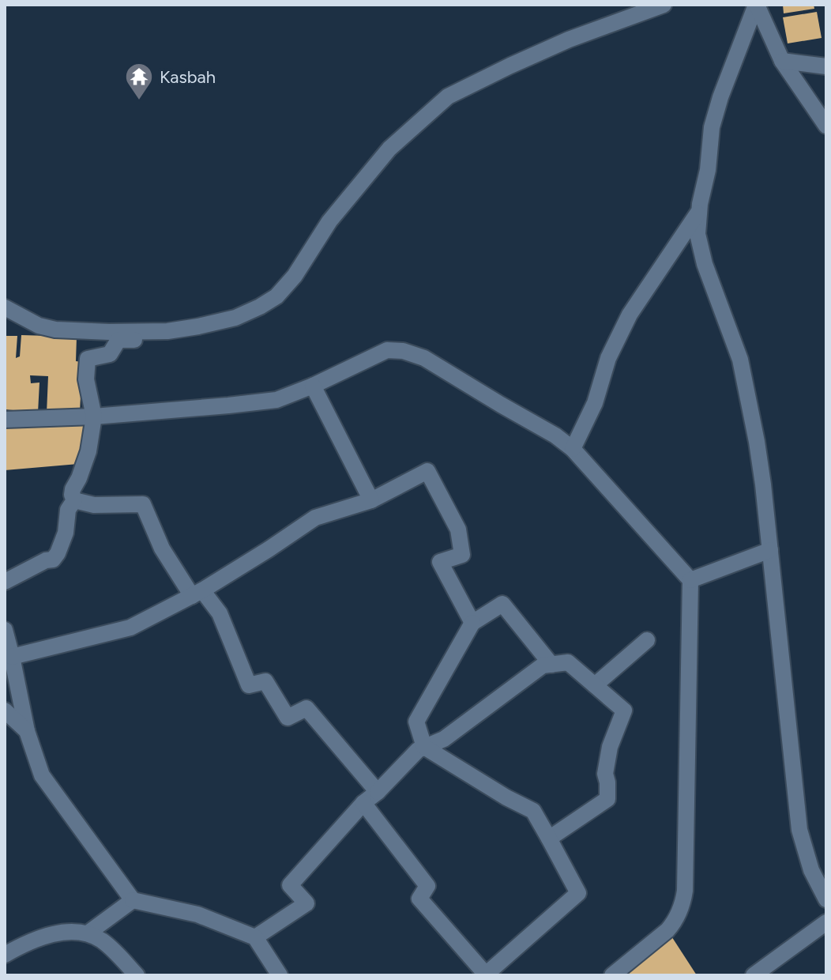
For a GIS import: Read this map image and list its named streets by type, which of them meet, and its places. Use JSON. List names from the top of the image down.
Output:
{
  "places": {
    "temple": ["Kasbah"]
  }
}
